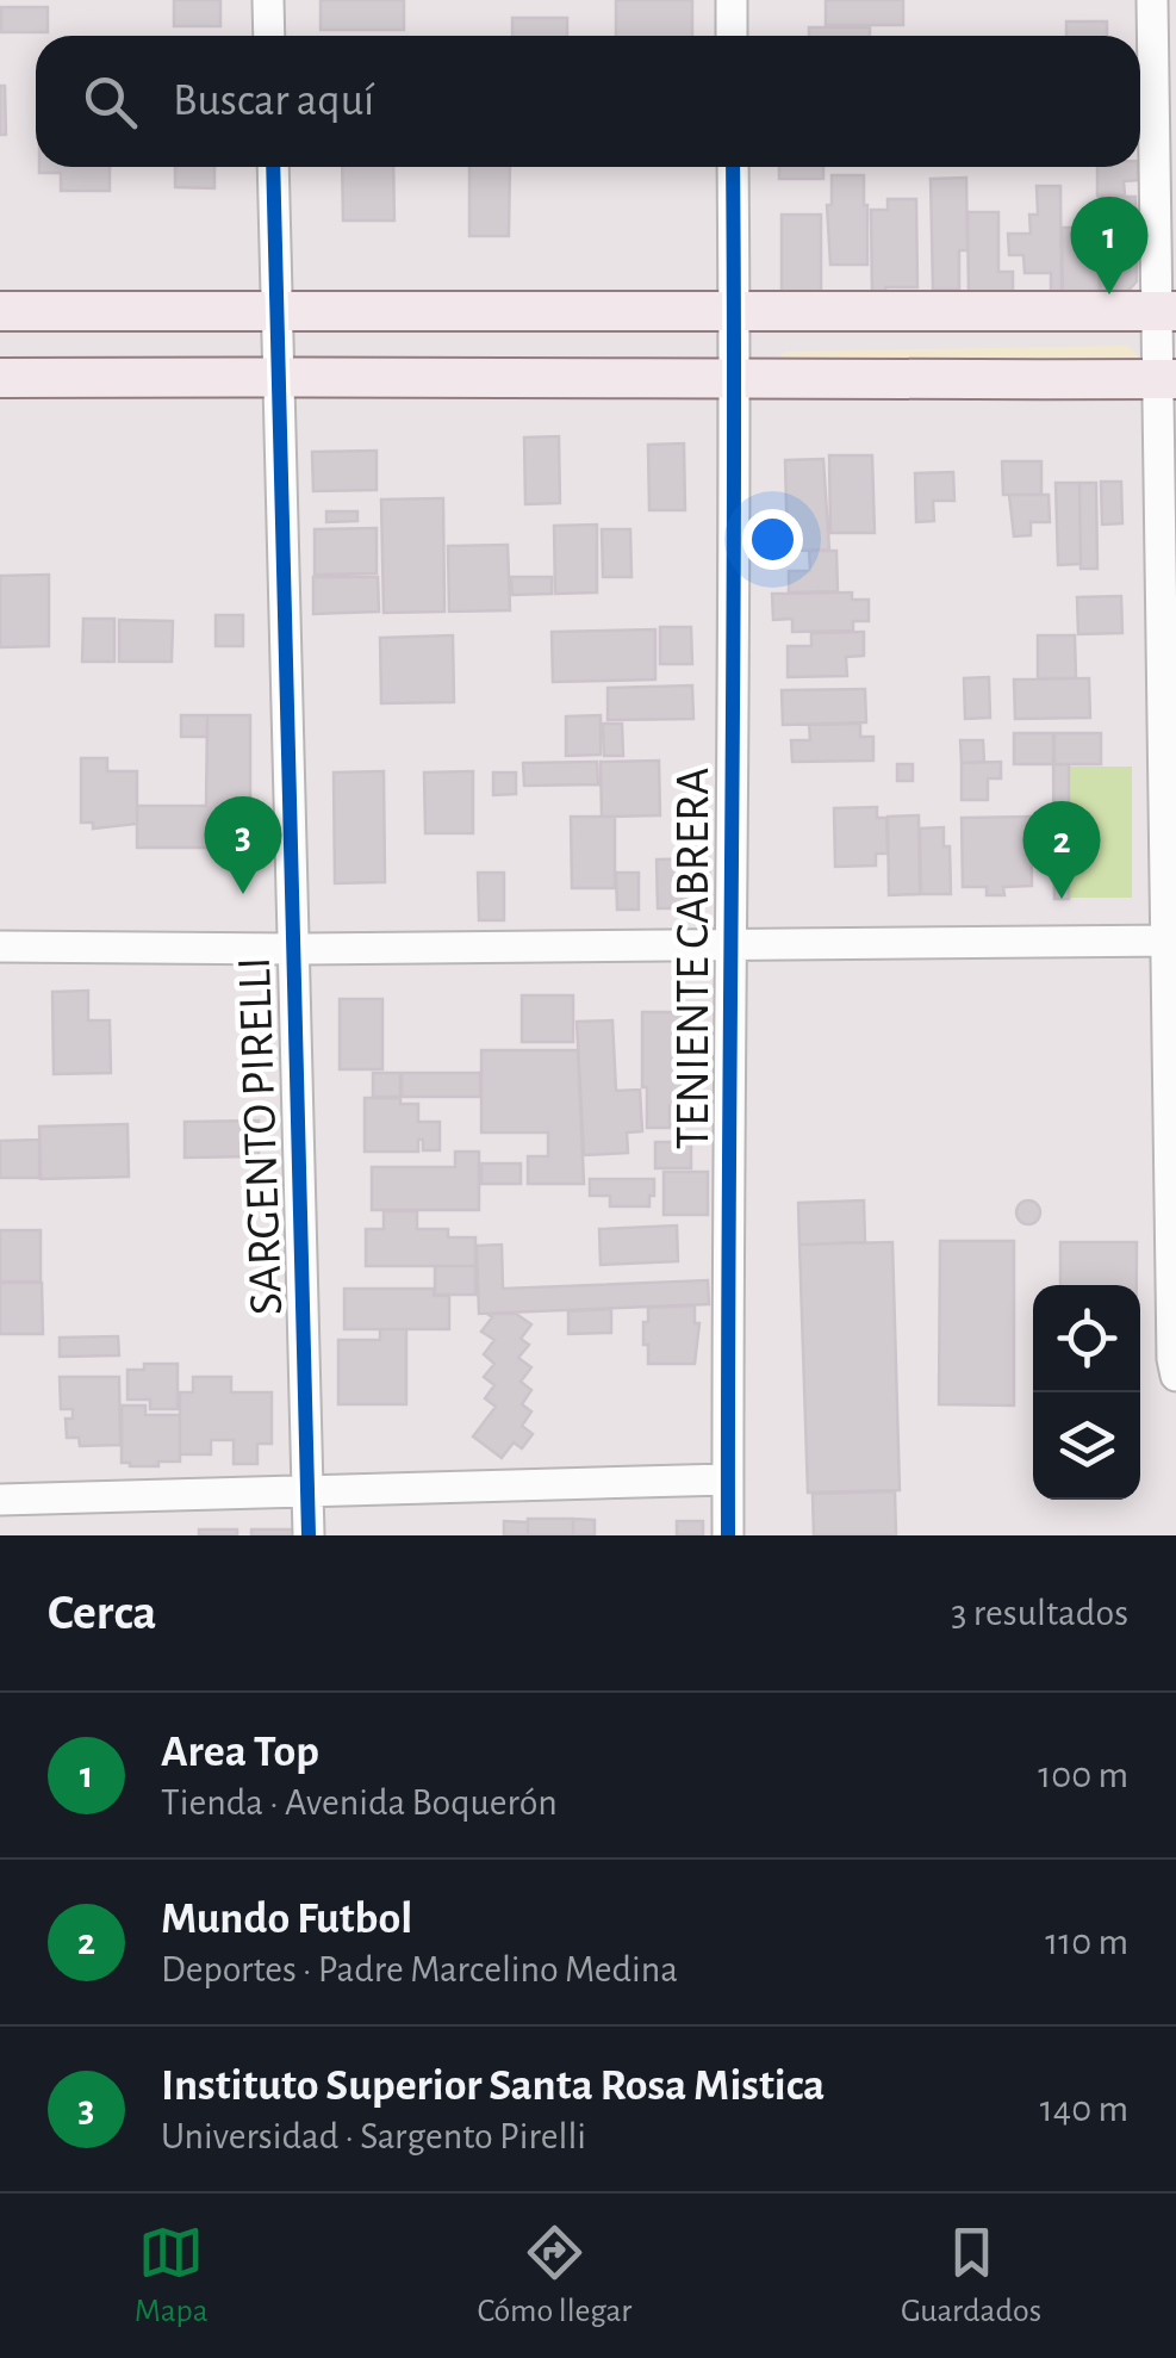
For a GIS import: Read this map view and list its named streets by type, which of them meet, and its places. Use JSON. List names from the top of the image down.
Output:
{
  "streets": {
    "street": ["TENIENTE CABRERA", "SARGENTO PIRELLI"]
  },
  "page": {
    "search": "Buscar aquí",
    "pins": ["1", "3", "2"],
    "heading": ["Cerca", "3 resultados"],
    "list": [
      {
        "mark": "1",
        "name": "Area Top",
        "note": "Tienda · Avenida Boquerón",
        "value": "100 m"
      },
      {
        "mark": "2",
        "name": "Mundo Futbol",
        "note": "Deportes · Padre Marcelino Medina",
        "value": "110 m"
      },
      {
        "mark": "3",
        "name": "Instituto Superior Santa Rosa Mistica",
        "note": "Universidad · Sargento Pirelli",
        "value": "140 m"
      }
    ],
    "nav": ["Mapa", "Cómo llegar", "Guardados"]
  }
}
